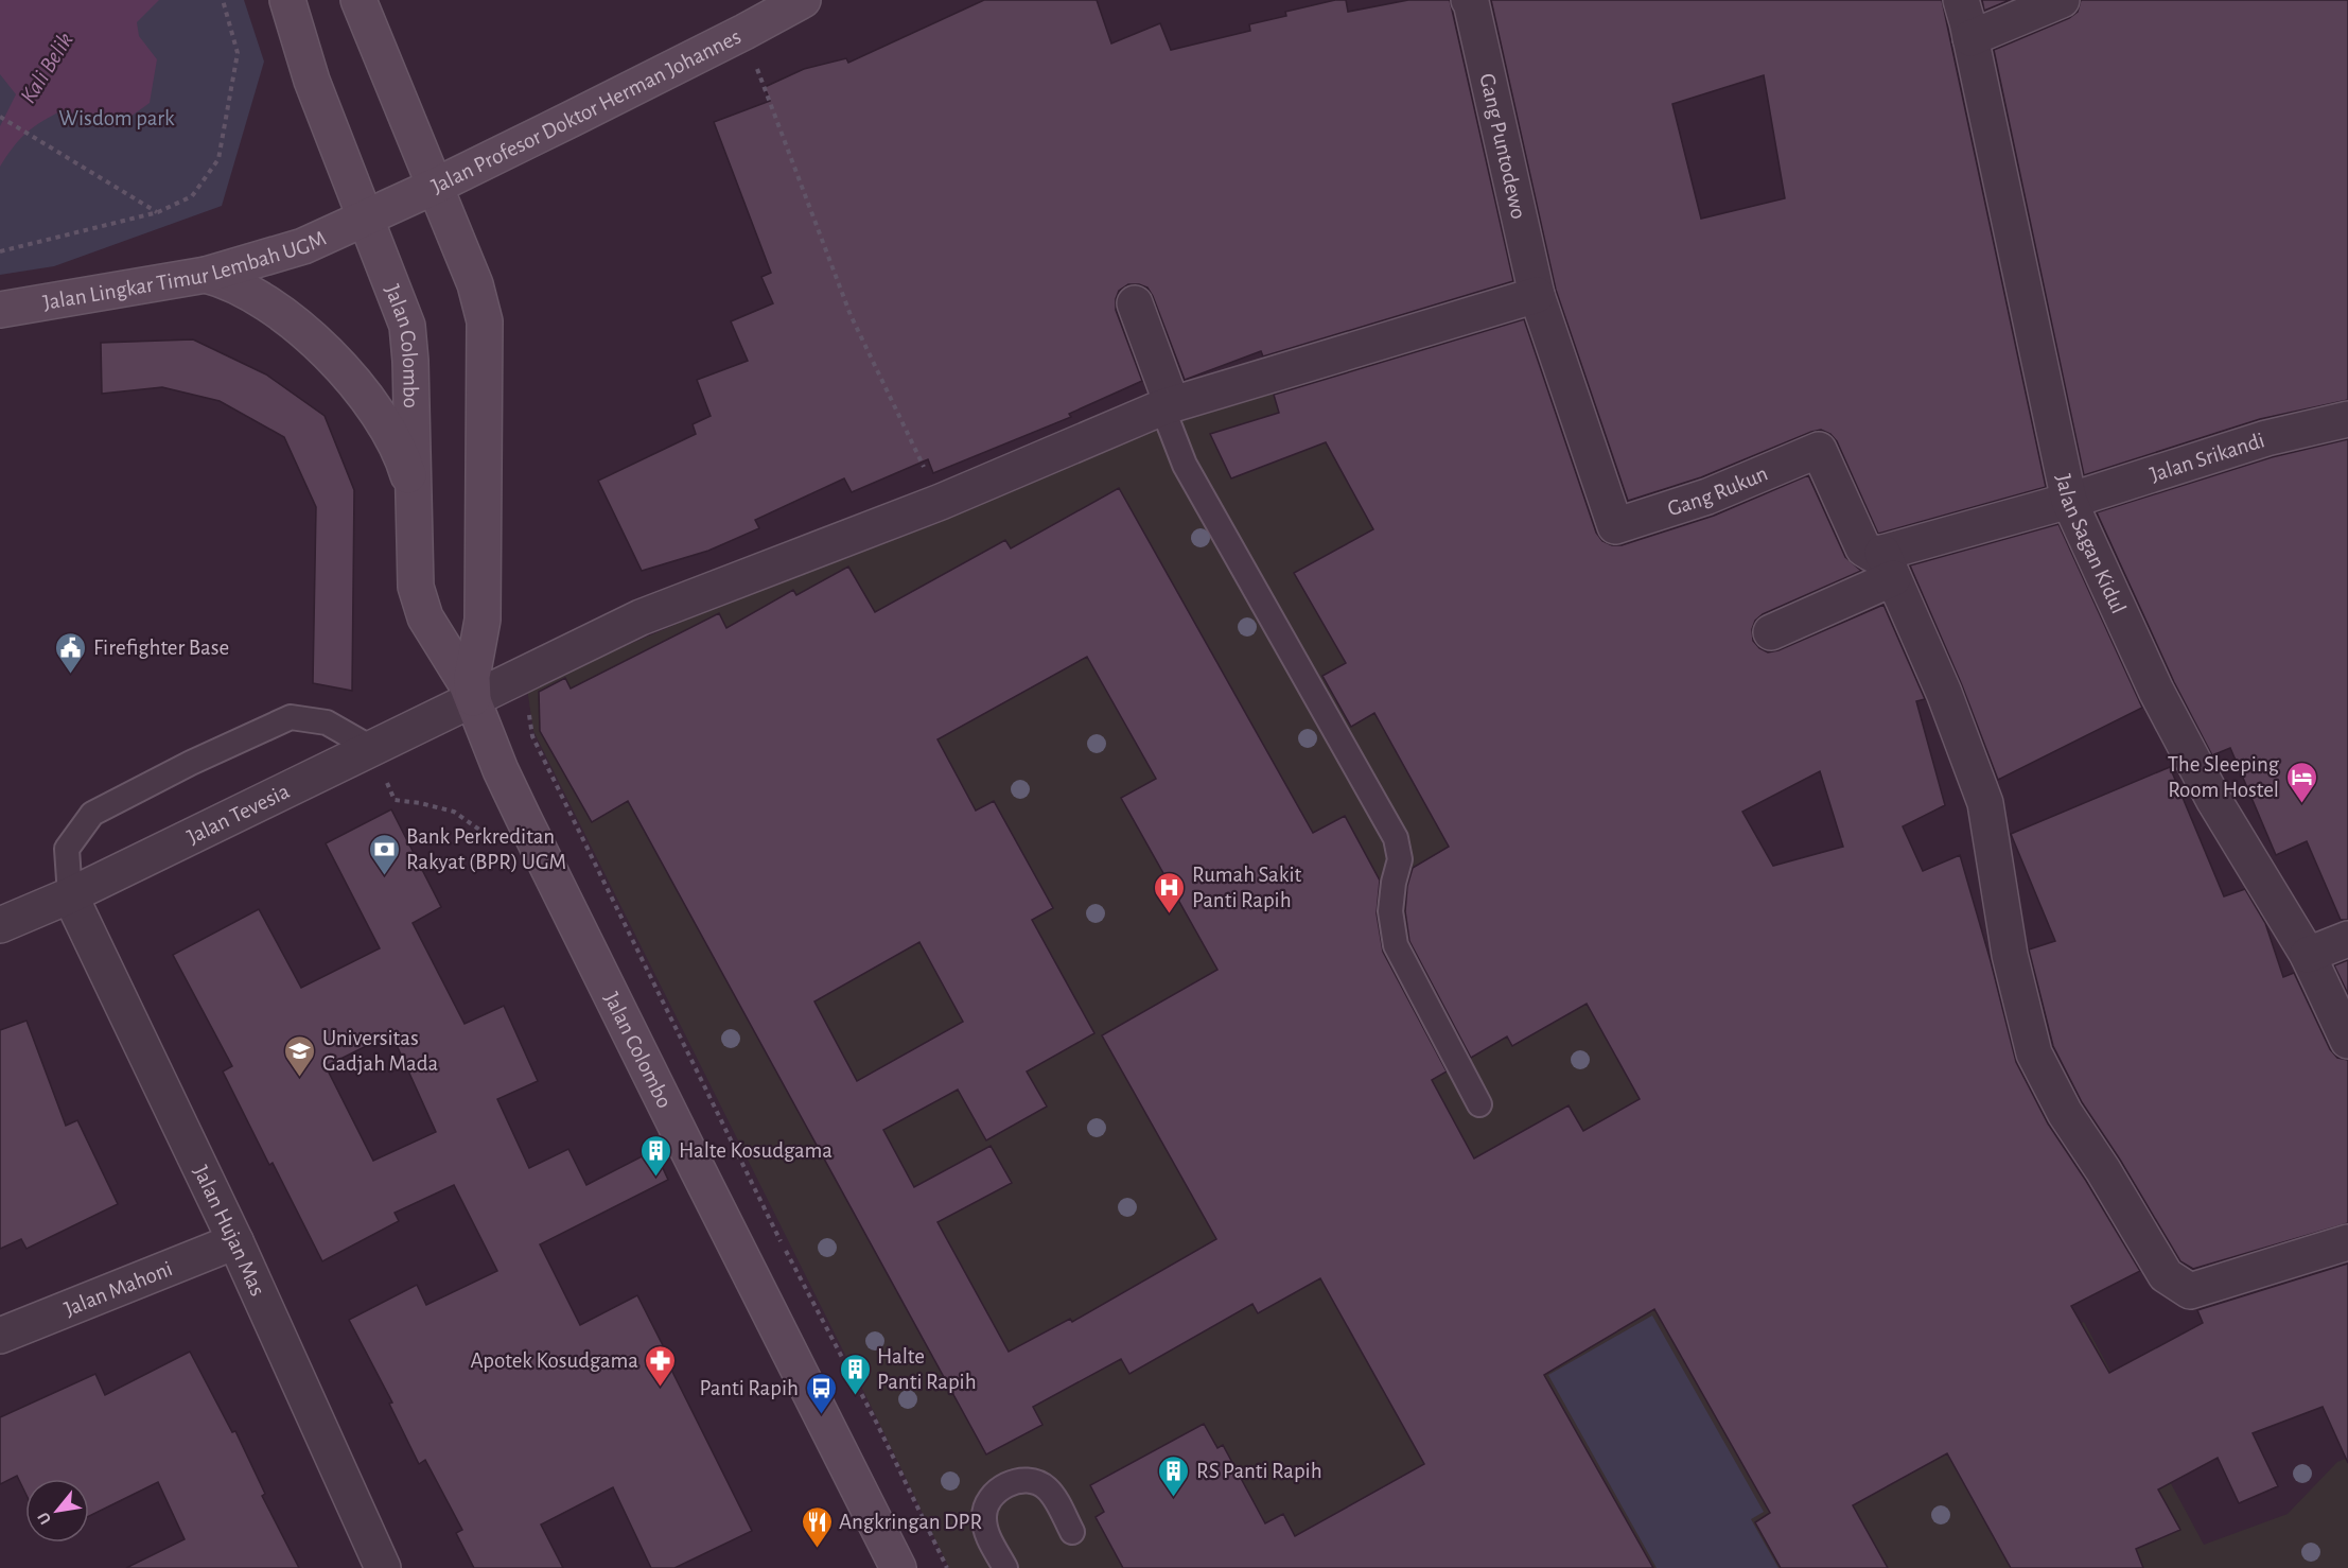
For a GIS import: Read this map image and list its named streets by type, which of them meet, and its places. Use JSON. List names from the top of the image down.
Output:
{
  "streets": {
    "main road": ["Jalan Profesor Doktor Herman Johannes", "Jalan Lingkar Timur Lembah UGM", "Jalan Colombo"],
    "street": [
      "Gang Puntodewo",
      "Jalan Srikandi",
      "Gang Rukun",
      "Jalan Sagan Kidul",
      "Jalan Tevesia",
      "Jalan Hujan Mas",
      "Jalan Mahoni"
    ]
  },
  "crossings": [
    ["Jalan Profesor Doktor Herman Johannes", "Jalan Lingkar Timur Lembah UGM"],
    ["Jalan Profesor Doktor Herman Johannes", "Jalan Colombo"],
    ["Gang Puntodewo", "Gang Rukun"],
    ["Gang Puntodewo", "Jalan Tevesia"],
    ["Jalan Lingkar Timur Lembah UGM", "Jalan Colombo"],
    ["Jalan Colombo", "Jalan Tevesia"],
    ["Jalan Srikandi", "Gang Rukun"],
    ["Jalan Srikandi", "Jalan Sagan Kidul"],
    ["Jalan Tevesia", "Jalan Hujan Mas"],
    ["Jalan Hujan Mas", "Jalan Mahoni"]
  ],
  "water": ["Kali Belik"],
  "parks": ["Wisdom park"],
  "places": {
    "public building": ["Firefighter Base"],
    "hotel": ["The Sleeping Room Hostel"],
    "bank": ["Bank Perkreditan Rakyat (BPR) UGM"],
    "hospital": ["Rumah Sakit Panti Rapih"],
    "school or university": ["Universitas Gadjah Mada"],
    "building": ["Halte Kosudgama", "Halte Panti Rapih", "RS Panti Rapih"],
    "pharmacy": ["Apotek Kosudgama"],
    "bus stop": ["Panti Rapih"],
    "restaurant": ["Angkringan DPR"]
  },
  "north": "bottom left"
}
